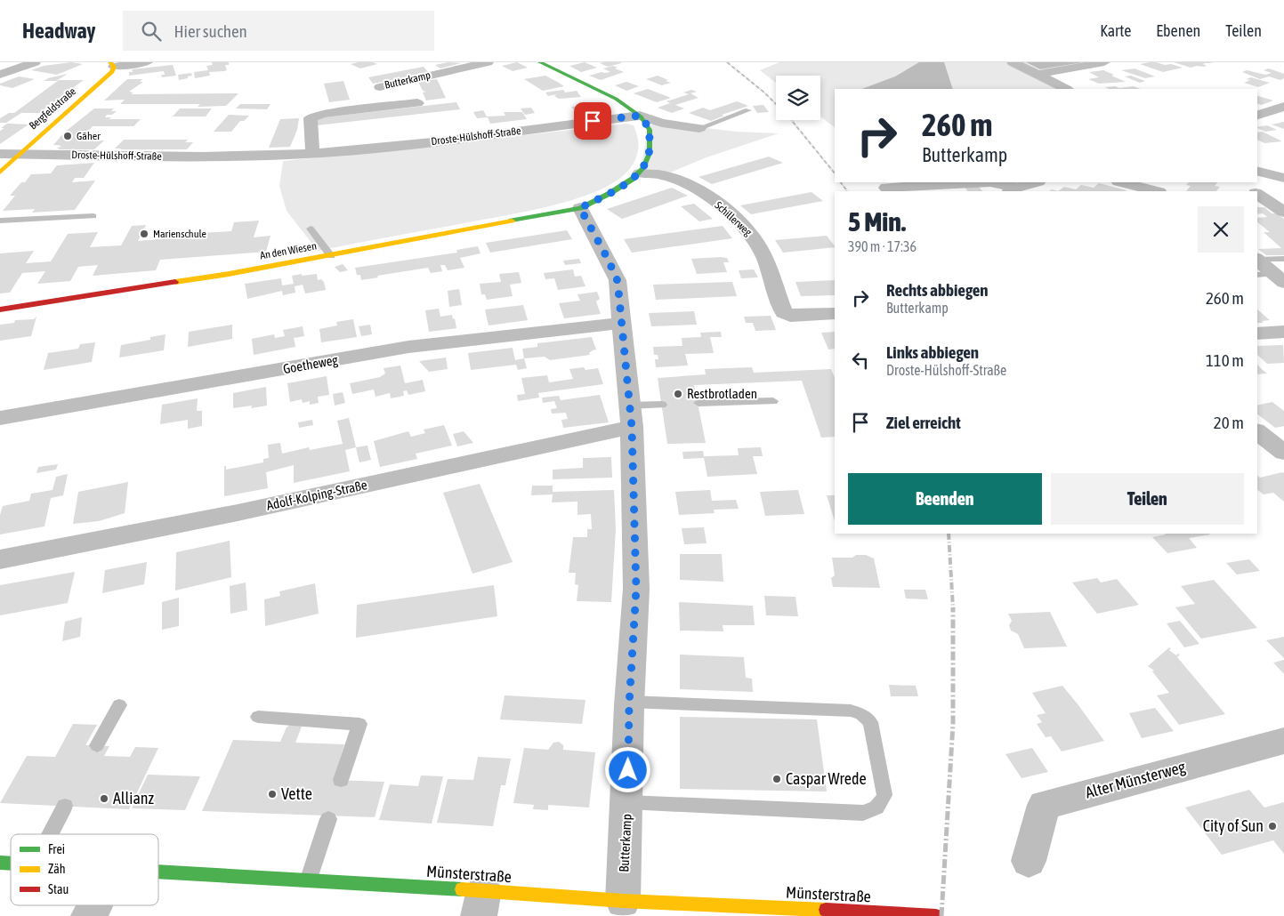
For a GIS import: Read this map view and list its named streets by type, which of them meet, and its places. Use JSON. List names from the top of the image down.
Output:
{
  "streets": {
    "street": [
      "Butterkamp",
      "Bergfeldstraße",
      "Droste-Hülshoff-Straße",
      "Schillerweg",
      "An den Wiesen",
      "Goetheweg",
      "Adolf-Kolping-Straße",
      "Alter Münsterweg",
      "Münsterstraße"
    ]
  },
  "crossings": [
    ["Butterkamp", "An den Wiesen"],
    ["Butterkamp", "Goetheweg"],
    ["Butterkamp", "Adolf-Kolping-Straße"],
    ["Butterkamp", "Münsterstraße"],
    ["Bergfeldstraße", "Droste-Hülshoff-Straße"]
  ],
  "places": [
    "Gäher",
    "Marienschule",
    "Restbrotladen",
    "Caspar Wrede",
    "Vette",
    "Allianz",
    "City of Sun"
  ],
  "legend": ["Frei", "Zäh", "Stau"],
  "page": {
    "header": "Headway",
    "search": "Hier suchen",
    "nav": ["Karte", "Ebenen", "Teilen"],
    "turn": ["260 m", "Butterkamp"],
    "heading": ["5 Min.", "390 m · 17:36"],
    "list": [
      {
        "name": "Rechts abbiegen",
        "note": "Butterkamp",
        "value": "260 m"
      },
      {
        "name": "Links abbiegen",
        "note": "Droste-Hülshoff-Straße",
        "value": "110 m"
      },
      {
        "name": "Ziel erreicht",
        "value": "20 m"
      }
    ],
    "buttons": ["Beenden", "Teilen"]
  }
}
